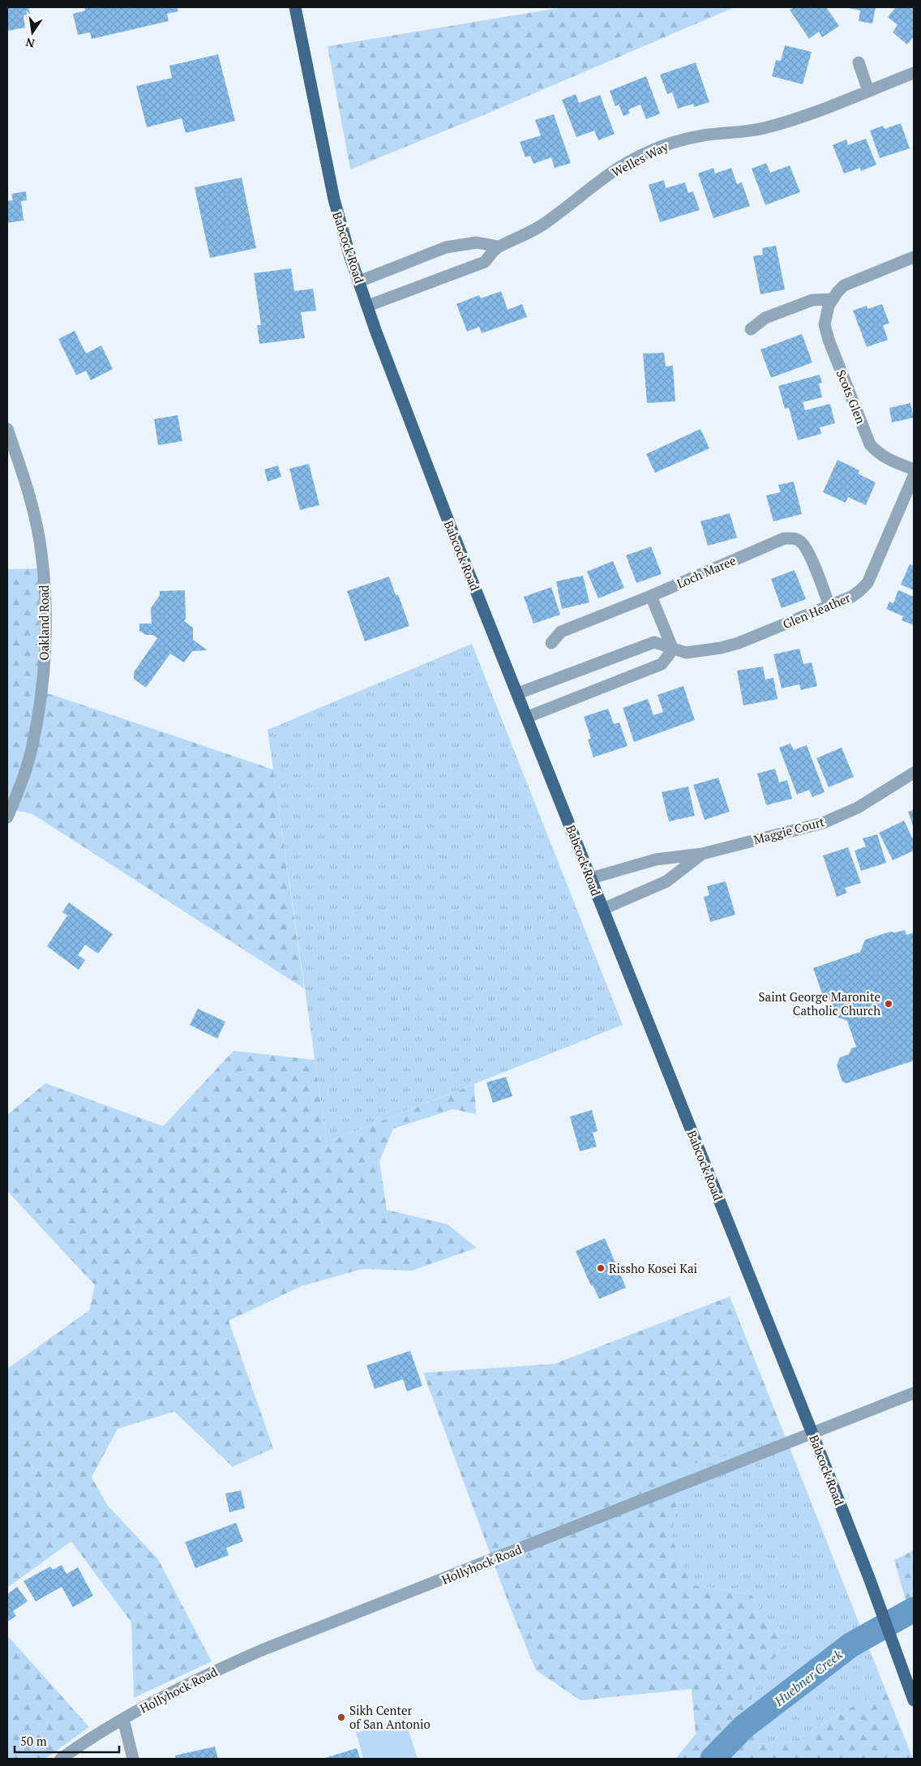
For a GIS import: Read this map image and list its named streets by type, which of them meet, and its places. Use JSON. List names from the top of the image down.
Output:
{
  "streets": {
    "main road": ["Babcock Road"],
    "street": [
      "Welles Way",
      "Scots Glen",
      "Loch Maree",
      "Glen Heather",
      "Oakland Road",
      "Maggie Court",
      "Hollyhock Road"
    ]
  },
  "crossings": [
    ["Welles Way", "Babcock Road"],
    ["Babcock Road", "Glen Heather"],
    ["Babcock Road", "Maggie Court"],
    ["Babcock Road", "Hollyhock Road"],
    ["Loch Maree", "Glen Heather"]
  ],
  "water": ["Huebner Creek"],
  "places": ["Saint George Maronite Catholic Church", "Rissho Kosei Kai", "Sikh Center of San Antonio"],
  "scale_bar": "50 m",
  "north": "bottom"
}
